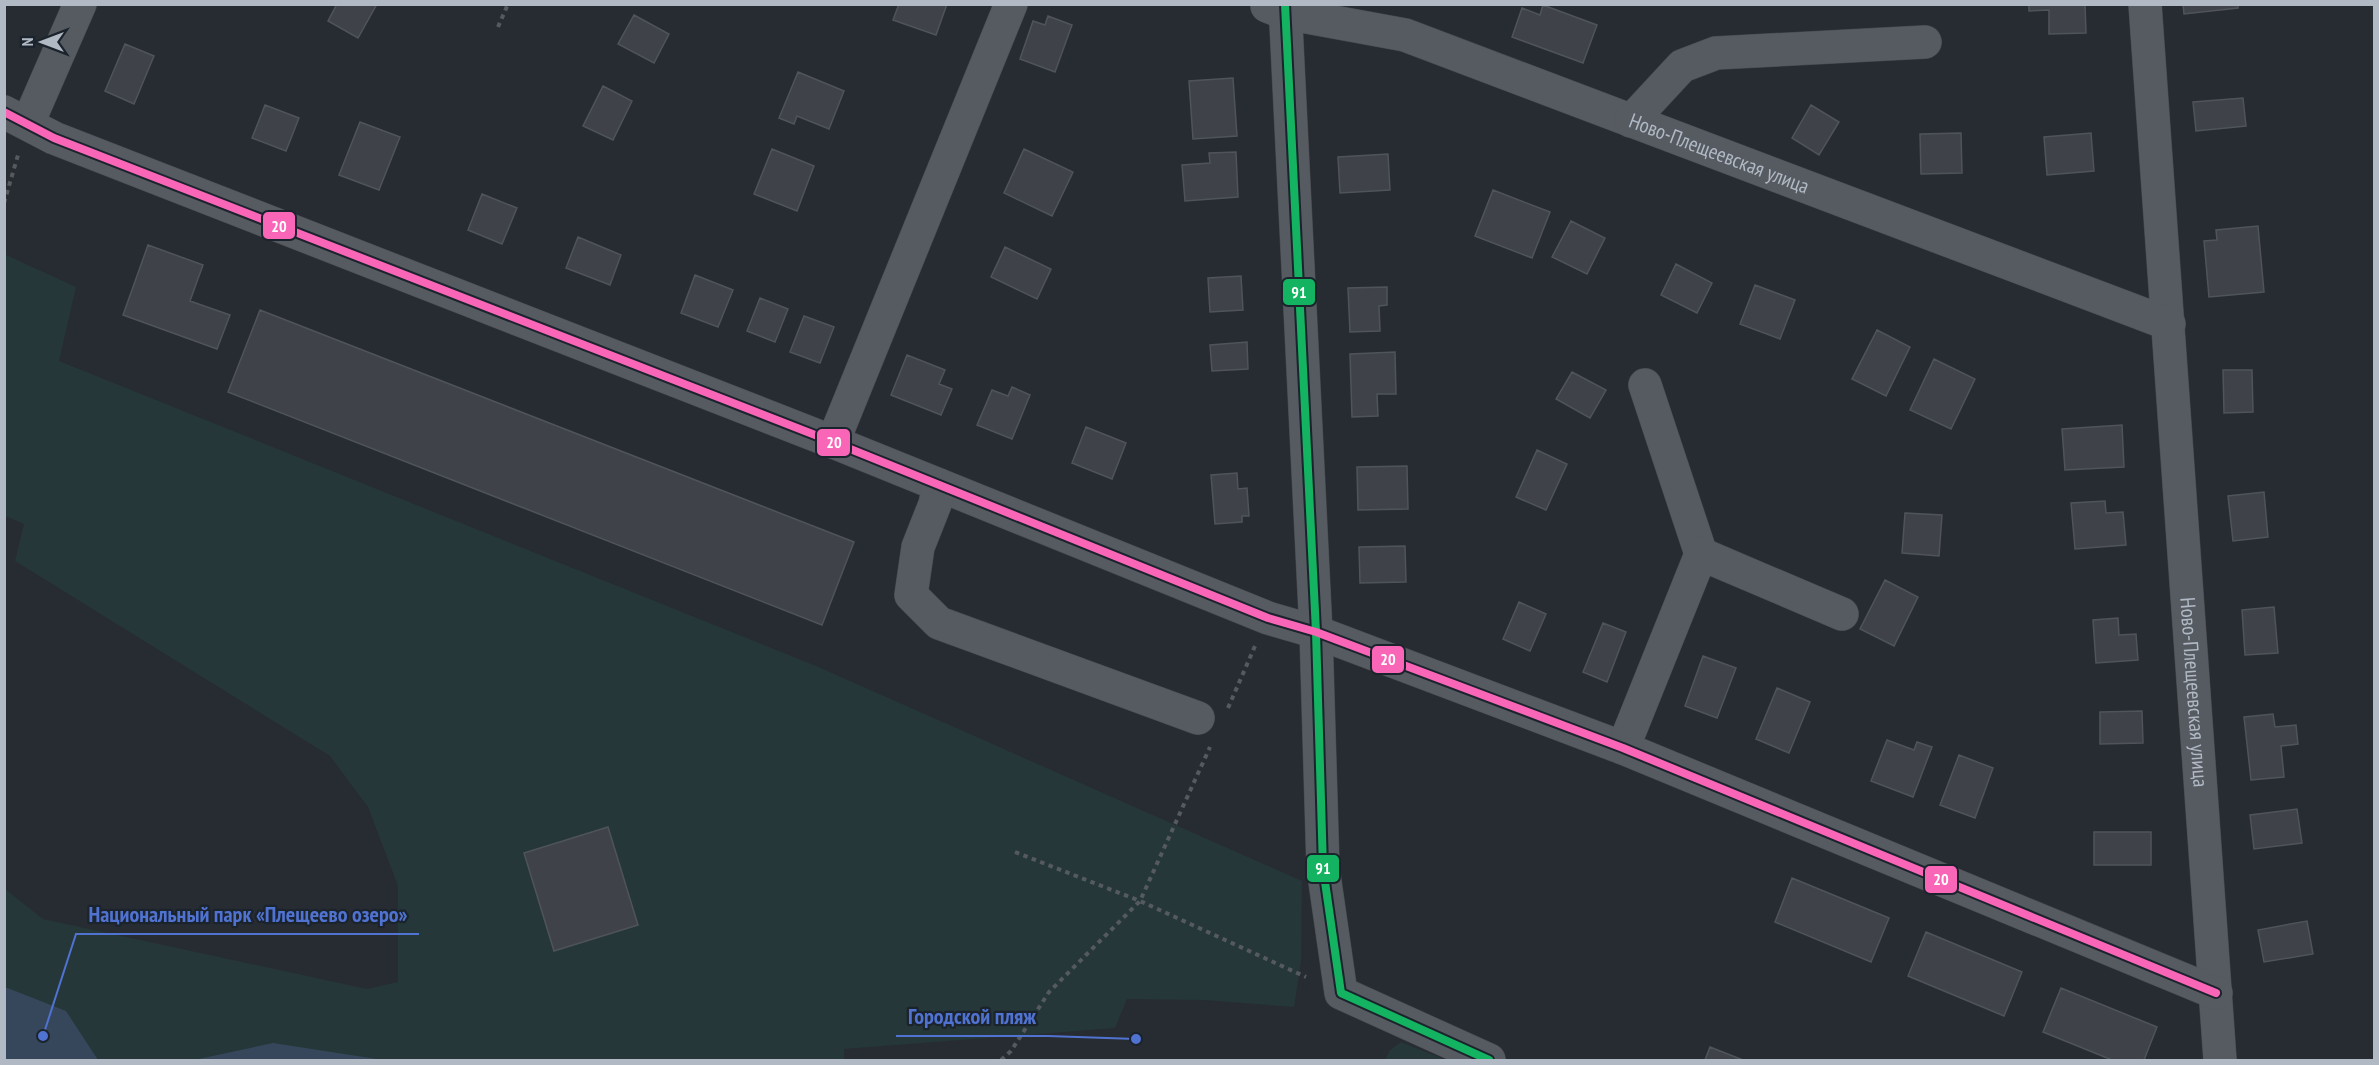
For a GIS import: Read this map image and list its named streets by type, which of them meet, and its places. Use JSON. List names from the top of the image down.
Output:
{
  "streets": {
    "street": ["Ново-Плещеевская улица"]
  },
  "places": ["Национальный парк «Плещеево озеро»", "Городской пляж"],
  "lines": ["transit line 91", "transit line 20"],
  "north": "left"
}
